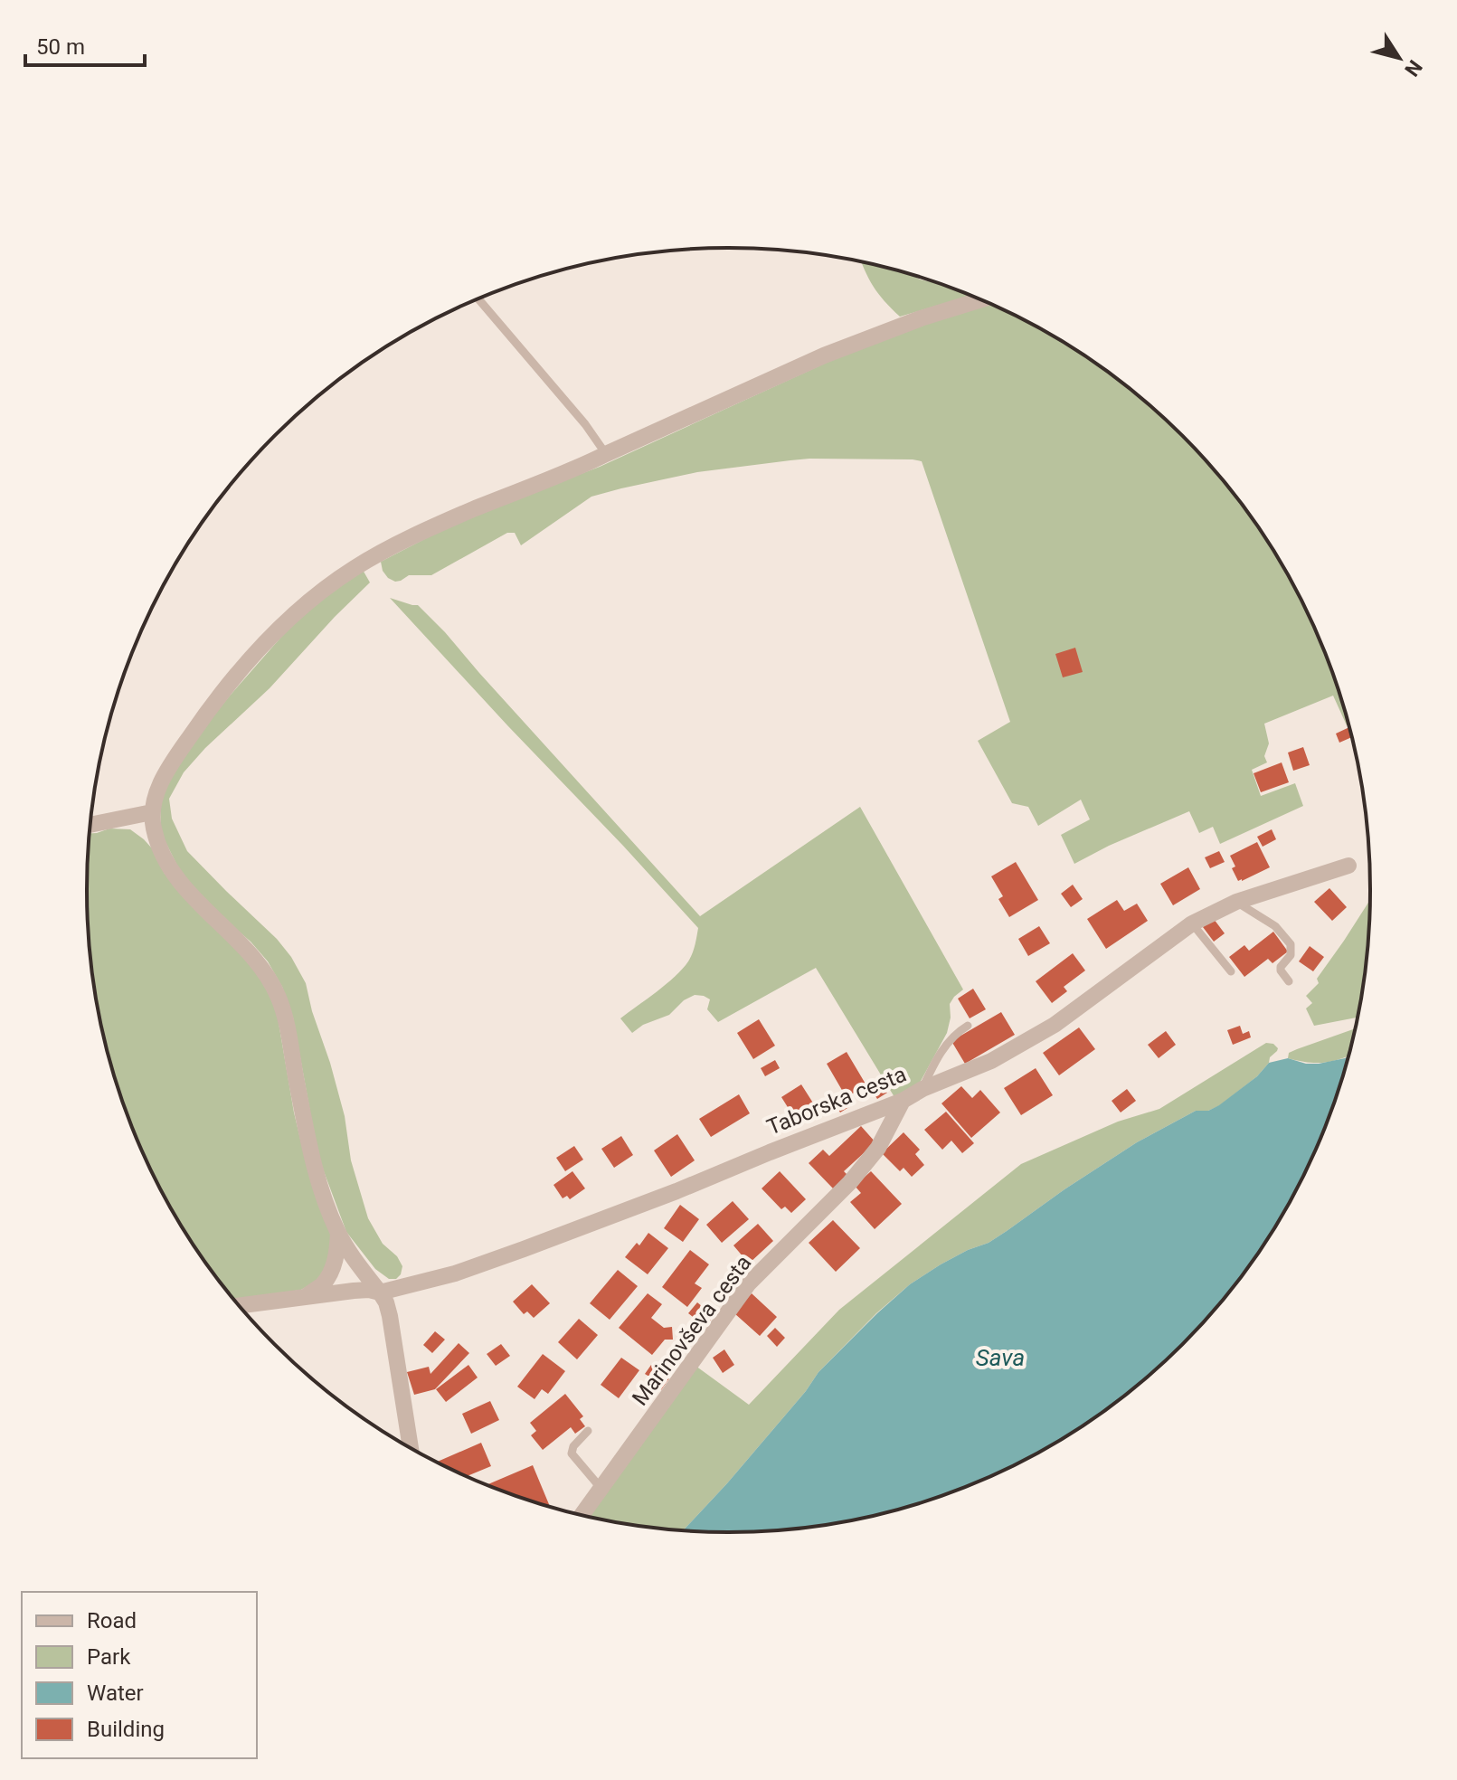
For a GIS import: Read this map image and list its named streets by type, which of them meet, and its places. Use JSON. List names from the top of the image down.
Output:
{
  "streets": {
    "street": ["Taborska cesta", "Marinovševa cesta"]
  },
  "crossings": [
    ["Taborska cesta", "Marinovševa cesta"]
  ],
  "water": ["Sava"],
  "legend": [
    "Road",
    "Park",
    "Water",
    "Building"
  ],
  "scale_bar": "50 m",
  "north": "bottom right"
}
